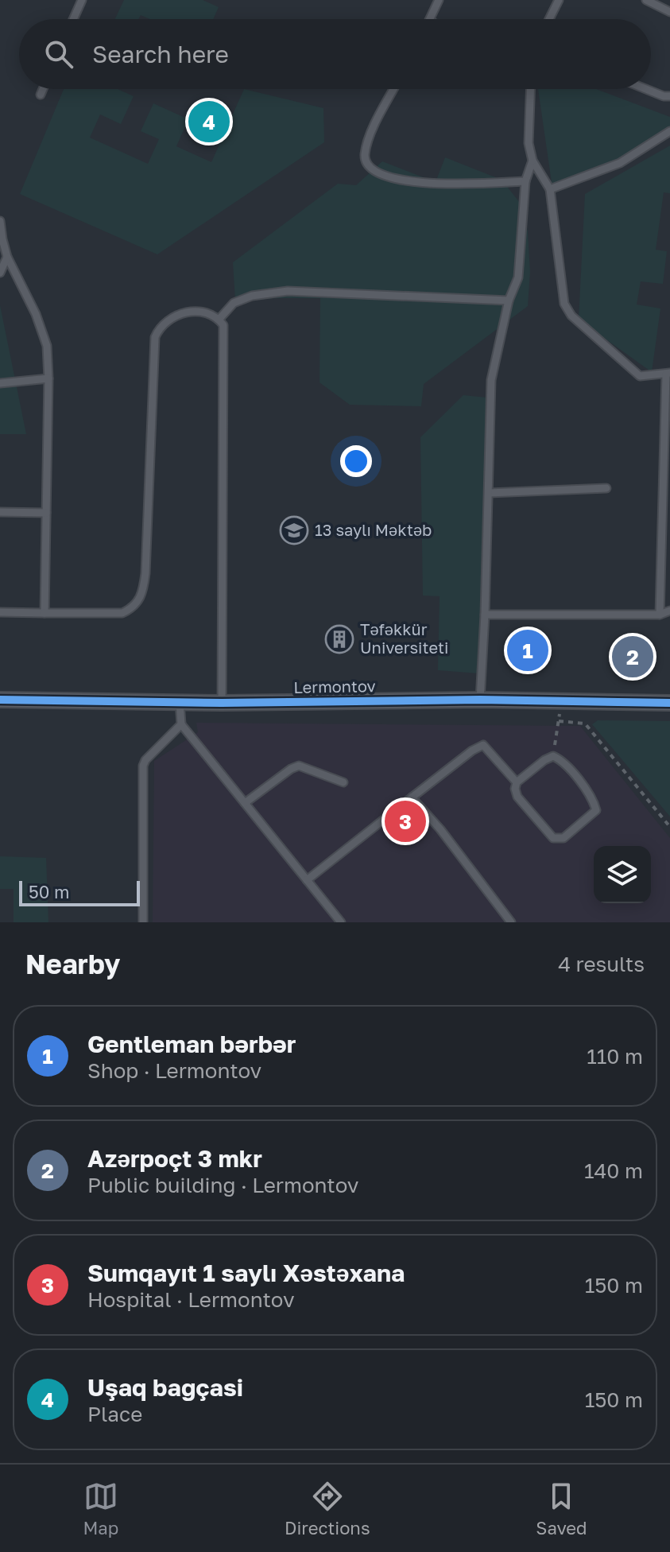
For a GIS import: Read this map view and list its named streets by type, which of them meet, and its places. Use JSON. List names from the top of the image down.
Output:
{
  "streets": {
    "street": ["Lermontov"]
  },
  "places": {
    "school or university": ["13 saylı Məktəb"],
    "building": ["Təfəkkür Universiteti"]
  },
  "scale_bar": "50 m",
  "page": {
    "search": "Search here",
    "pins": [
      "4",
      "1",
      "2",
      "3"
    ],
    "scale": "50 m",
    "heading": ["Nearby", "4 results"],
    "list": [
      {
        "mark": "1",
        "name": "Gentleman bәrbәr",
        "note": "Shop · Lermontov",
        "value": "110 m"
      },
      {
        "mark": "2",
        "name": "Azərpoçt 3 mkr",
        "note": "Public building · Lermontov",
        "value": "140 m"
      },
      {
        "mark": "3",
        "name": "Sumqayıt 1 saylı Xəstəxana",
        "note": "Hospital · Lermontov",
        "value": "150 m"
      },
      {
        "mark": "4",
        "name": "Uşaq bağçasi",
        "note": "Place",
        "value": "150 m"
      }
    ],
    "nav": ["Map", "Directions", "Saved"]
  }
}
